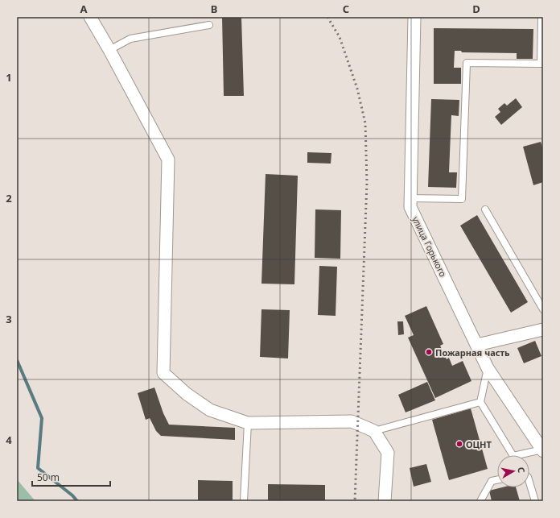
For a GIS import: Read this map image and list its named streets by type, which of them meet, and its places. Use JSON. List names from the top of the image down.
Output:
{
  "streets": {
    "street": ["улица Горького"]
  },
  "places": ["Пожарная часть", "ОЦНТ"],
  "scale_bar": "50 m",
  "north": "right",
  "grid": {
    "columns": [
      "A",
      "B",
      "C",
      "D"
    ],
    "rows": [
      "1",
      "2",
      "3",
      "4"
    ]
  }
}
